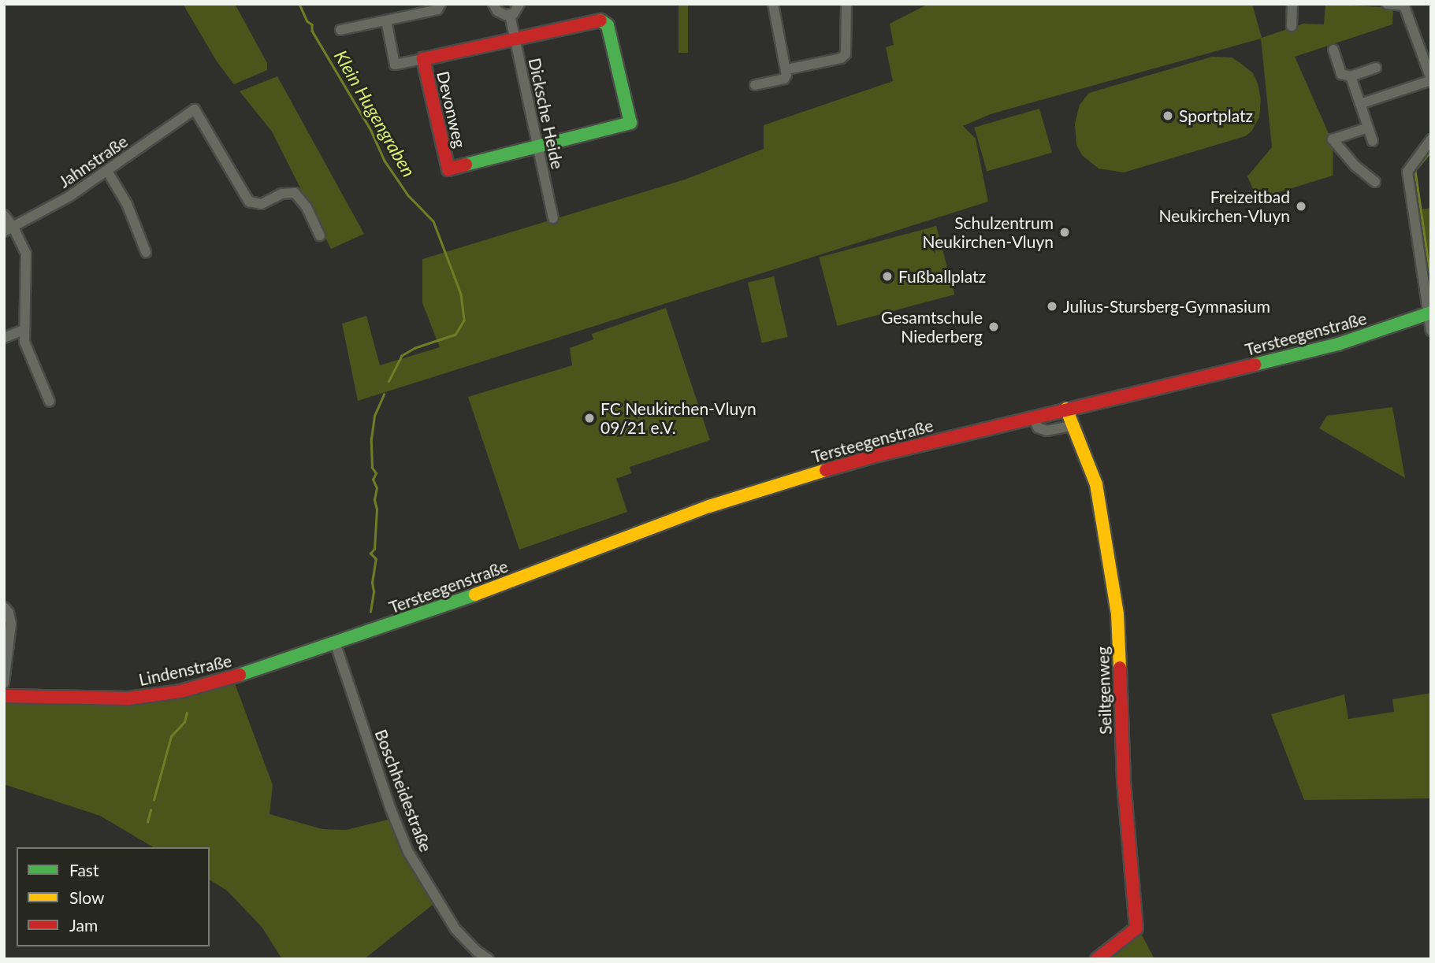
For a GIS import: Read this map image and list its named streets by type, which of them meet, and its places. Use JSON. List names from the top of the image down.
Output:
{
  "streets": {
    "street": [
      "Devonweg",
      "Dicksche Heide",
      "Jahnstraße",
      "Tersteegenstraße",
      "Lindenstraße",
      "Seiltgenweg",
      "Boschheidestraße"
    ]
  },
  "crossings": [
    ["Devonweg", "Dicksche Heide"],
    ["Tersteegenstraße", "Lindenstraße"],
    ["Tersteegenstraße", "Seiltgenweg"],
    ["Tersteegenstraße", "Boschheidestraße"],
    ["Lindenstraße", "Boschheidestraße"]
  ],
  "water": ["Klein Hugengraben"],
  "places": [
    "Sportplatz",
    "Freizeitbad Neukirchen-Vluyn",
    "Schulzentrum Neukirchen-Vluyn",
    "Fußballplatz",
    "Julius-Stursberg-Gymnasium",
    "Gesamtschule Niederberg",
    "FC Neukirchen-Vluyn 09/21 e.V."
  ],
  "legend": ["Fast", "Slow", "Jam"]
}
